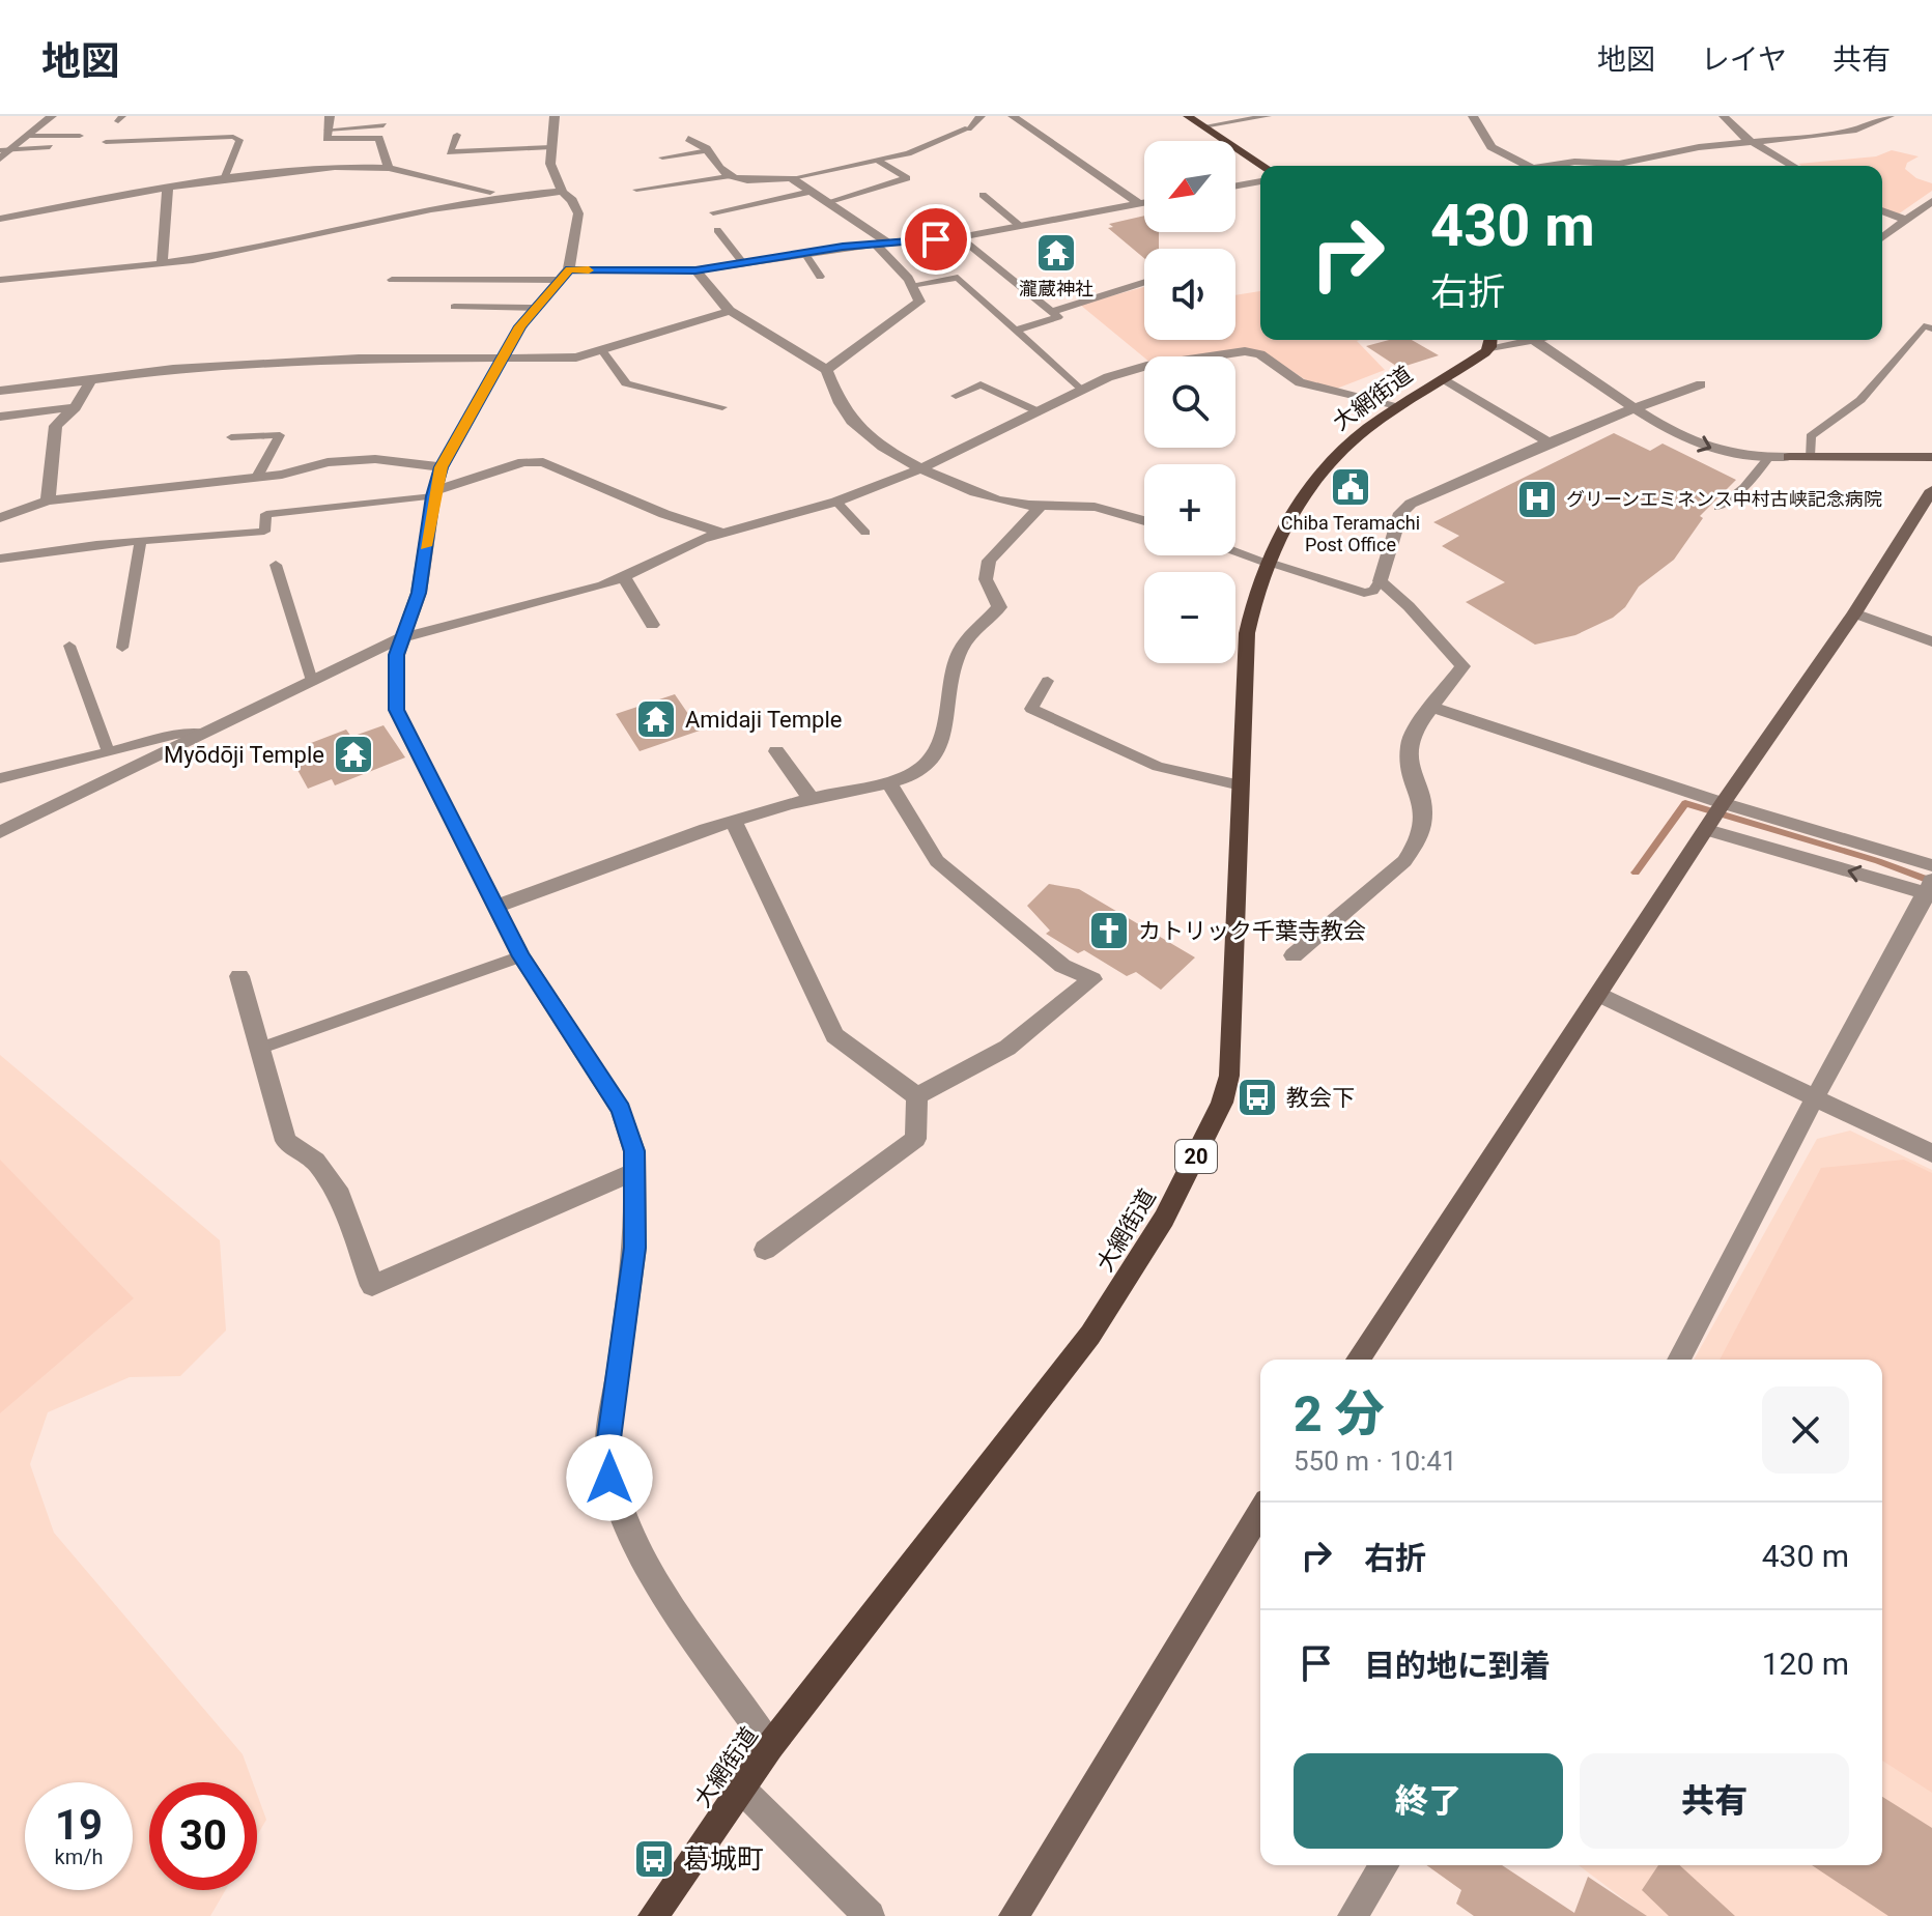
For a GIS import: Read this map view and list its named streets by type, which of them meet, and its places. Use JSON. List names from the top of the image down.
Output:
{
  "streets": {
    "main road": ["大網街道", "20"]
  },
  "places": {
    "temple": ["瀧蔵神社", "Amidaji Temple", "Myōdōji Temple"],
    "public building": ["Chiba Teramachi Post Office"],
    "hospital": ["グリーンエミネンス中村古峡記念病院"],
    "church": ["カトリック千葉寺教会"],
    "bus stop": ["教会下", "葛城町"]
  },
  "north": "bottom left",
  "page": {
    "header": "地図",
    "nav": ["地図", "レイヤ", "共有"],
    "map_buttons": ["+", "−"],
    "turn": ["430 m", "右折"],
    "heading": ["2 分", "550 m · 10:41"],
    "list": [
      {
        "name": "右折",
        "value": "430 m"
      },
      {
        "name": "目的地に到着",
        "value": "120 m"
      }
    ],
    "buttons": ["終了", "共有"],
    "speed": "19 km/h",
    "limit": "30"
  }
}
